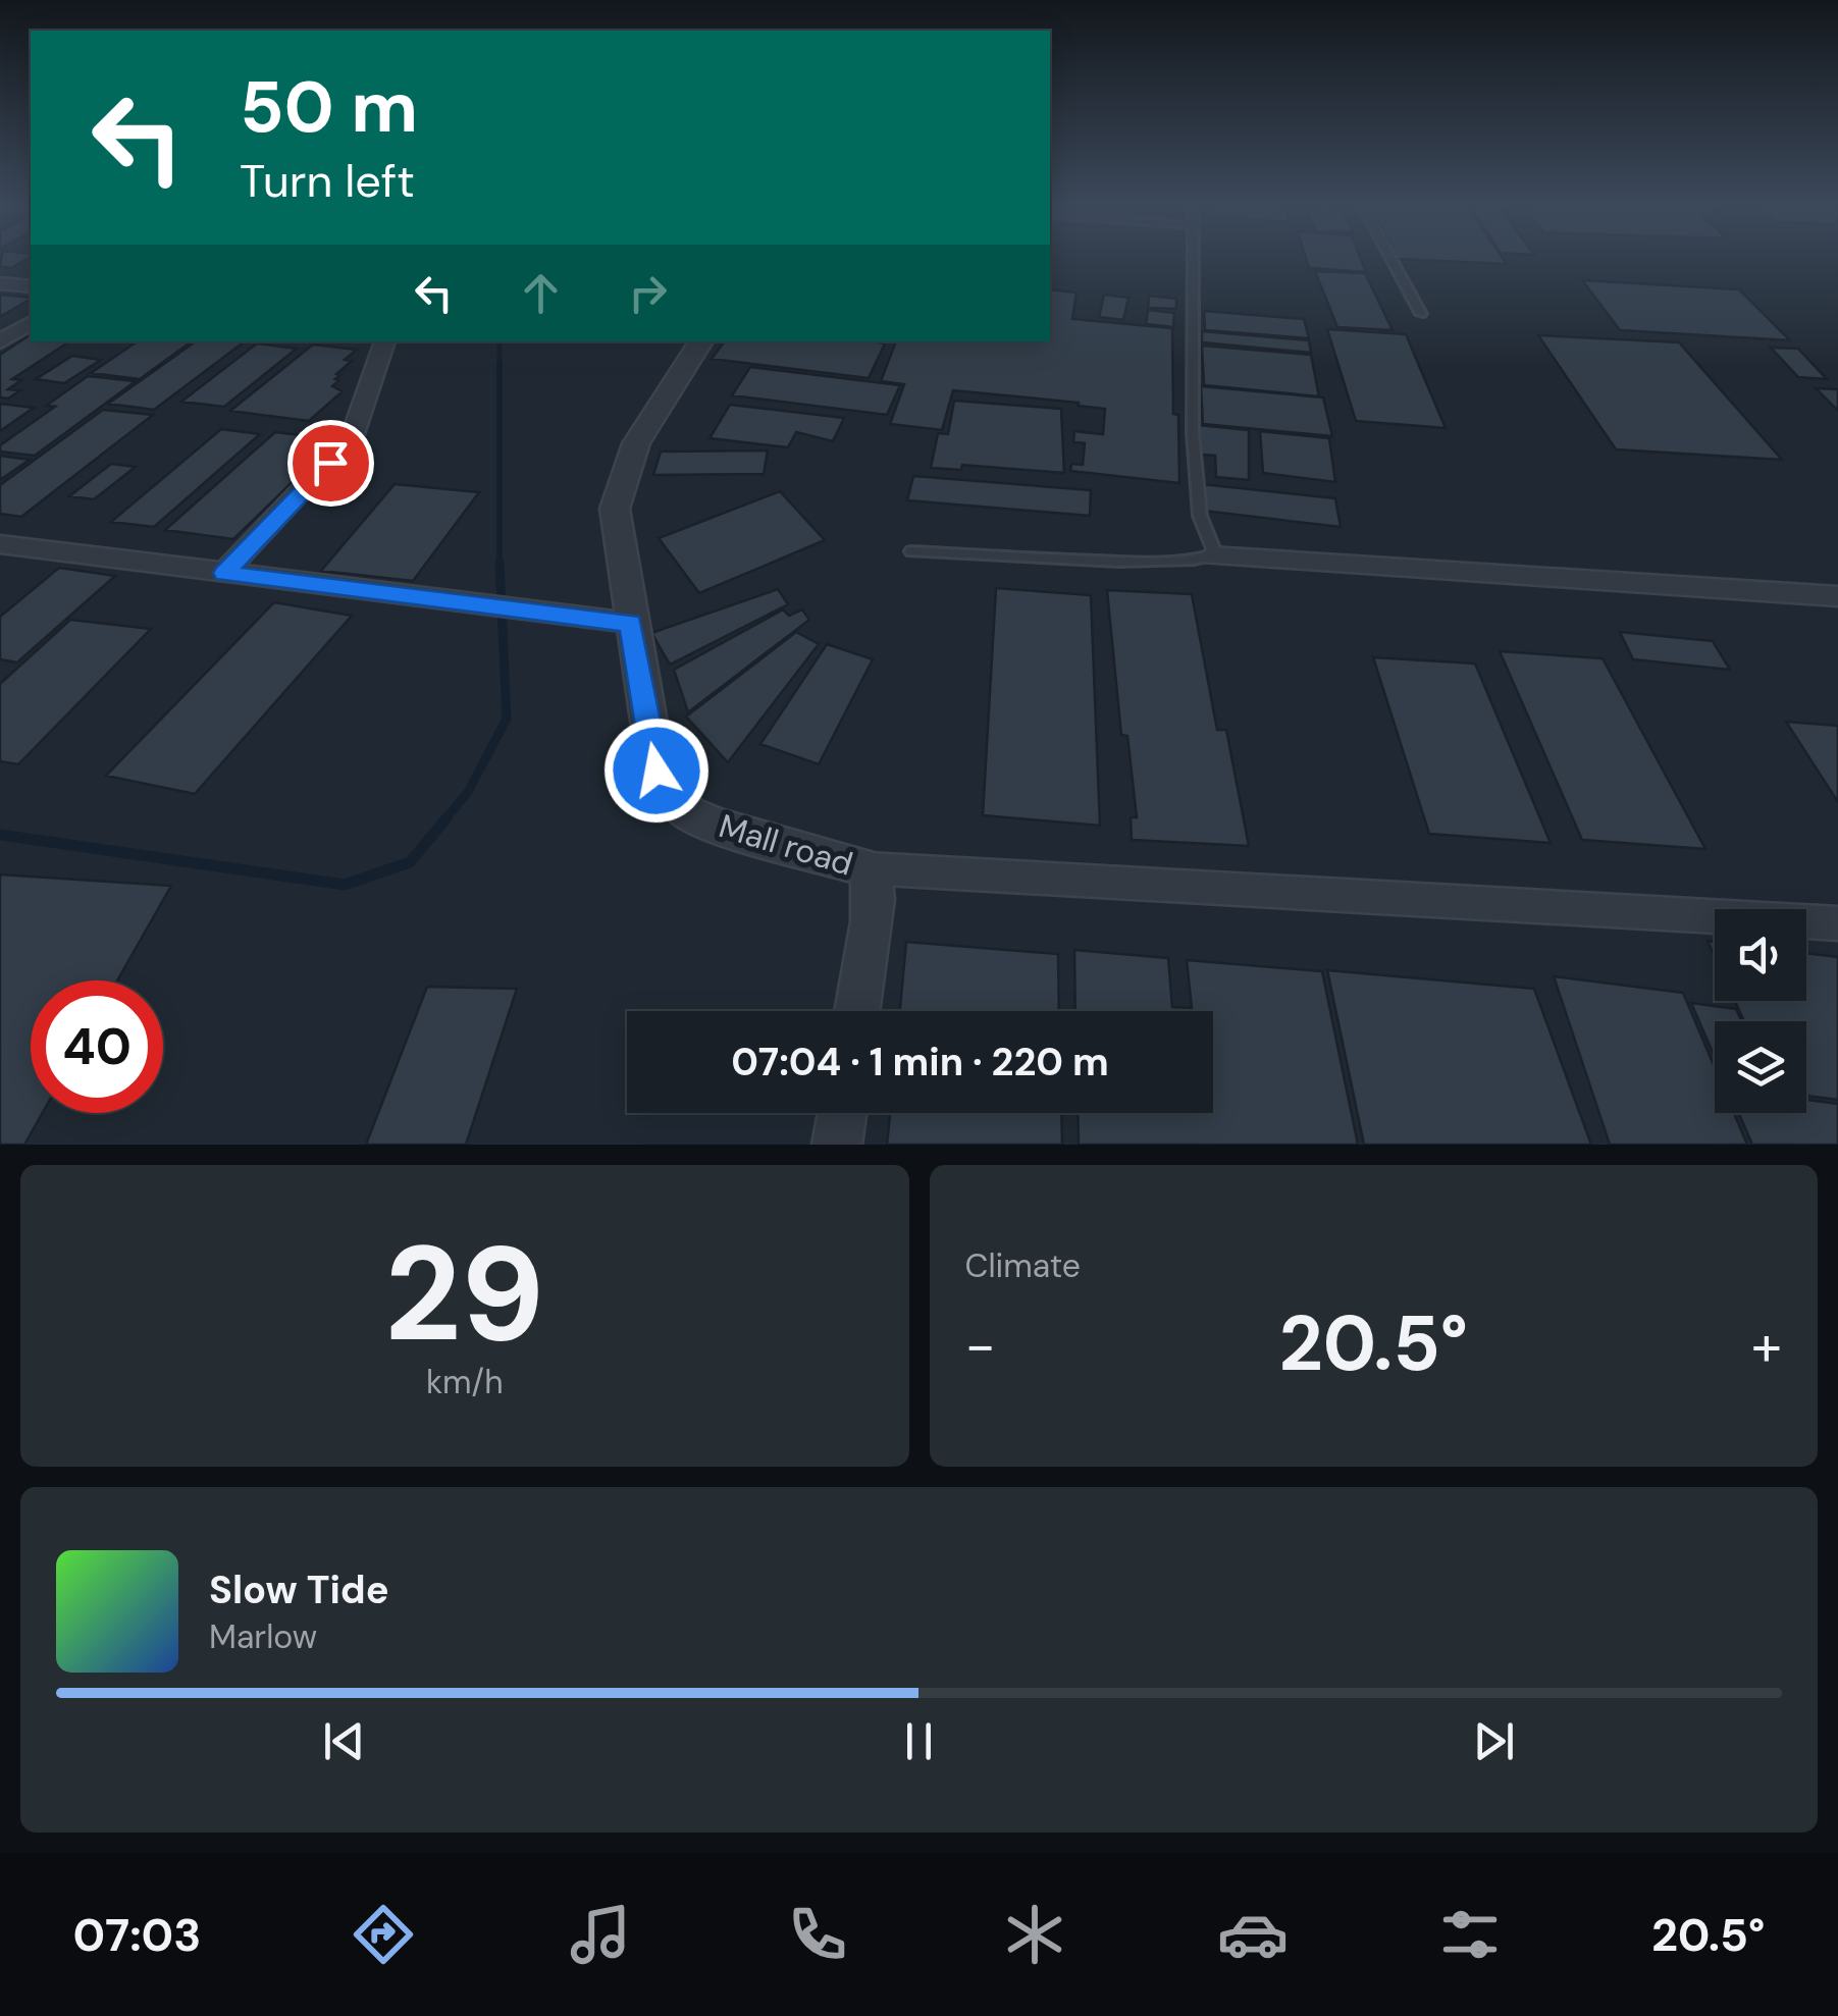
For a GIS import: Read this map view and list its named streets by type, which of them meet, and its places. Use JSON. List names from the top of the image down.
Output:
{
  "streets": {
    "street": ["Mall road"]
  },
  "page": {
    "turn": ["50 m", "Turn left"],
    "limit": "40",
    "trip": "07:04 · 1 min · 220 m",
    "tile": [
      ["29", "km/h"],
      "Climate"
    ],
    "heat": ["−", "20.5°", "+"],
    "song": ["Slow Tide", "Marlow"],
    "tabs": ["07:03", "20.5°"]
  }
}
